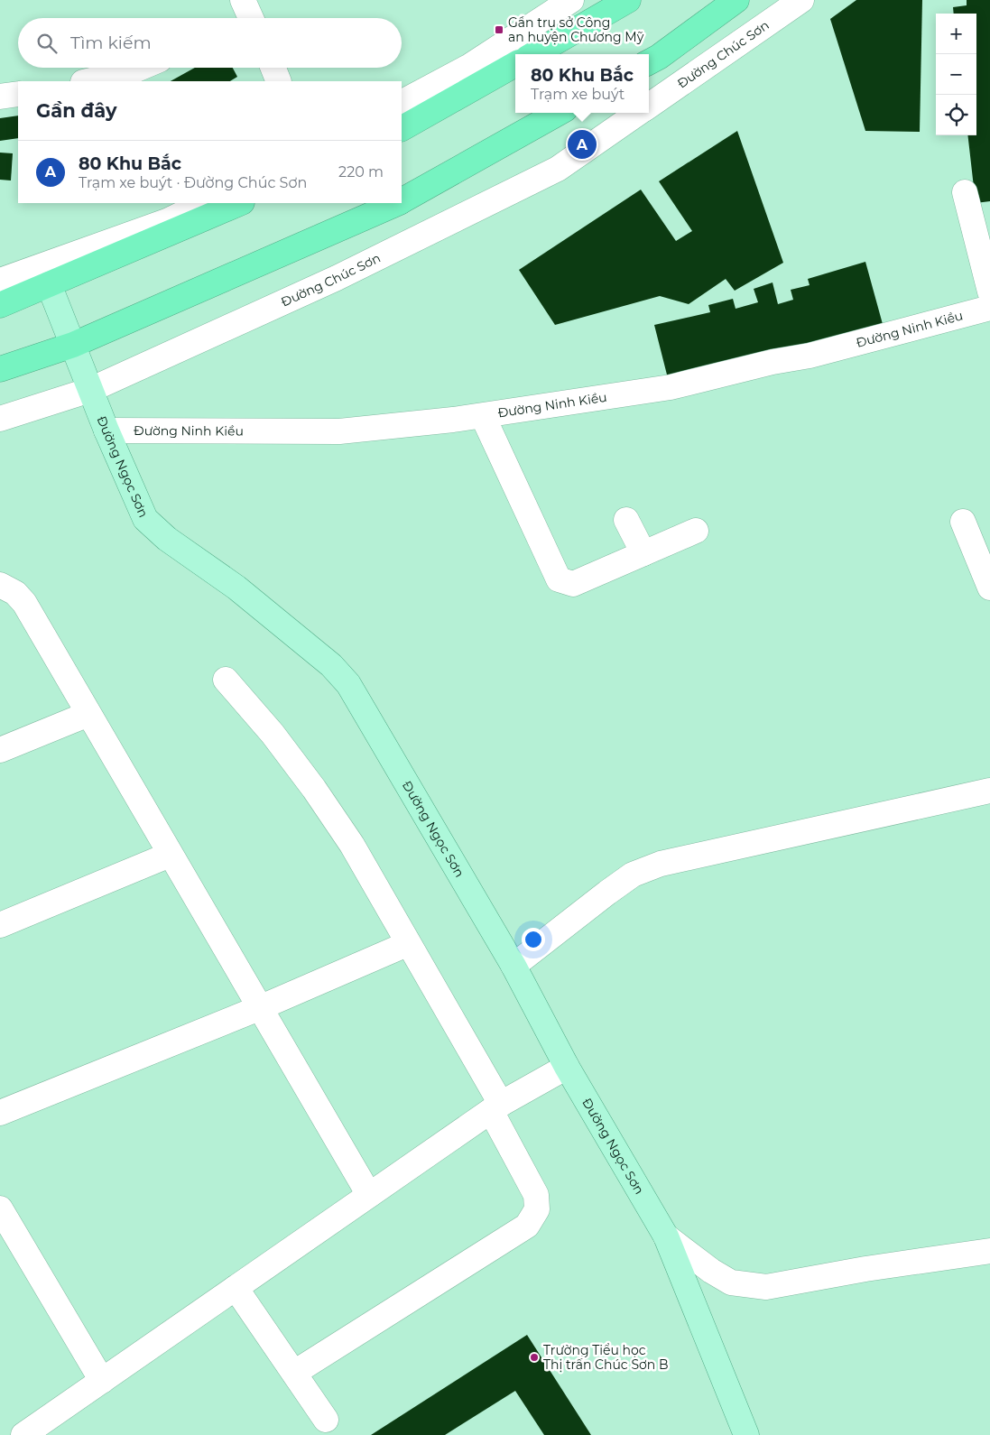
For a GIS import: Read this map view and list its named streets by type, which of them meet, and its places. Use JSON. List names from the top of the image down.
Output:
{
  "streets": {
    "main road": ["Đường Ngọc Sơn"],
    "street": ["Đường Chúc Sơn", "Đường Ninh Kiều"]
  },
  "crossings": [
    ["Đường Chúc Sơn", "Đường Ngọc Sơn"],
    ["Đường Ninh Kiều", "Đường Ngọc Sơn"]
  ],
  "places": {
    "transit": ["Gần trụ sở Công an huyện Chương Mỹ"],
    "other": ["Trường Tiểu học Thị trấn Chúc Sơn B"]
  },
  "page": {
    "map_buttons": ["+", "−"],
    "search": "Tìm kiếm",
    "popup": ["80 Khu Bắc", "Trạm xe buýt"],
    "heading": "Gần đây",
    "pins": "A",
    "list": [
      {
        "mark": "A",
        "name": "80 Khu Bắc",
        "note": "Trạm xe buýt · Đường Chúc Sơn",
        "value": "220 m"
      }
    ]
  }
}
